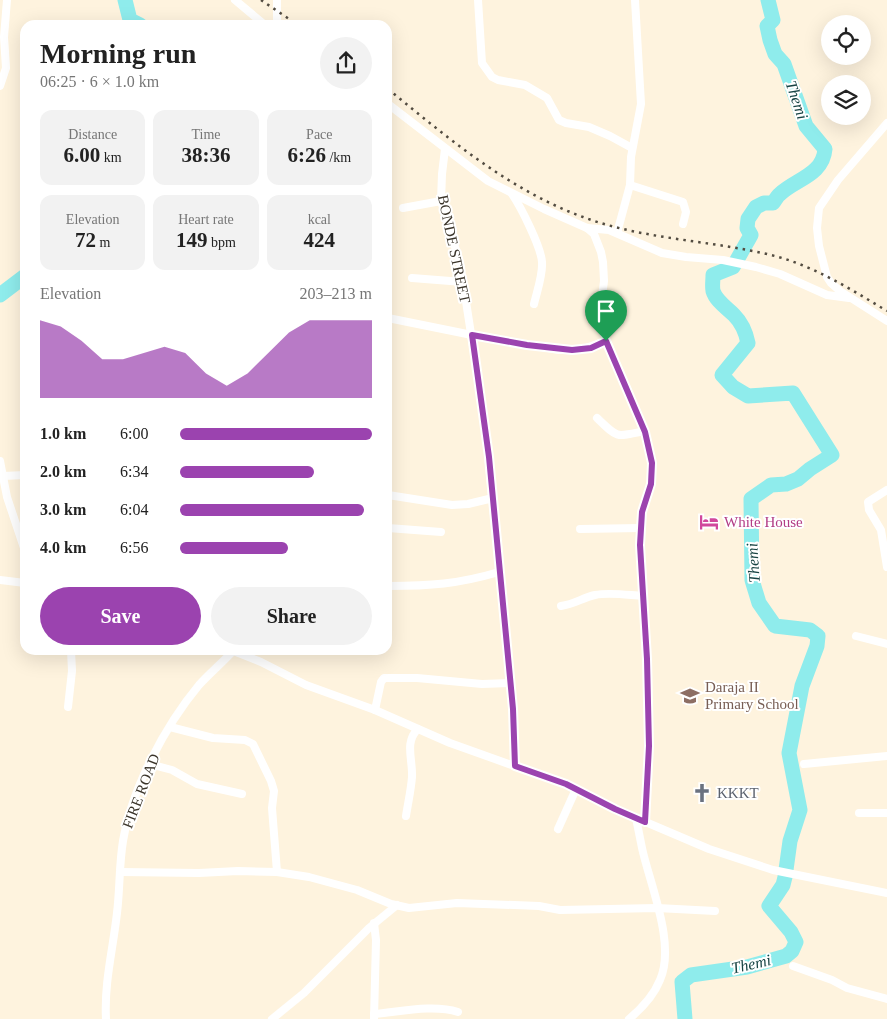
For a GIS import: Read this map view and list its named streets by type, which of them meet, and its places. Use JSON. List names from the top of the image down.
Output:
{
  "streets": {
    "street": ["BONDE STREET", "FIRE ROAD"]
  },
  "water": ["Themi"],
  "places": {
    "hotel": ["White House"],
    "school or university": ["Daraja II Primary School"],
    "church": ["KKKT"]
  },
  "page": {
    "heading": ["Morning run", "06:25 · 6 × 1.0 km"],
    "stats": [
      ["Distance", "6.00 km"],
      ["Time", "38:36"],
      ["Pace", "6:26 /km"],
      ["Elevation", "72 m"],
      ["Heart rate", "149 bpm"],
      ["kcal", "424"]
    ],
    "chart": ["Elevation", "203–213 m"],
    "list": [
      {
        "name": "1.0 km",
        "note": "6:00"
      },
      {
        "name": "2.0 km",
        "note": "6:34"
      },
      {
        "name": "3.0 km",
        "note": "6:04"
      },
      {
        "name": "4.0 km",
        "note": "6:56"
      }
    ],
    "buttons": ["Save", "Share"]
  }
}
